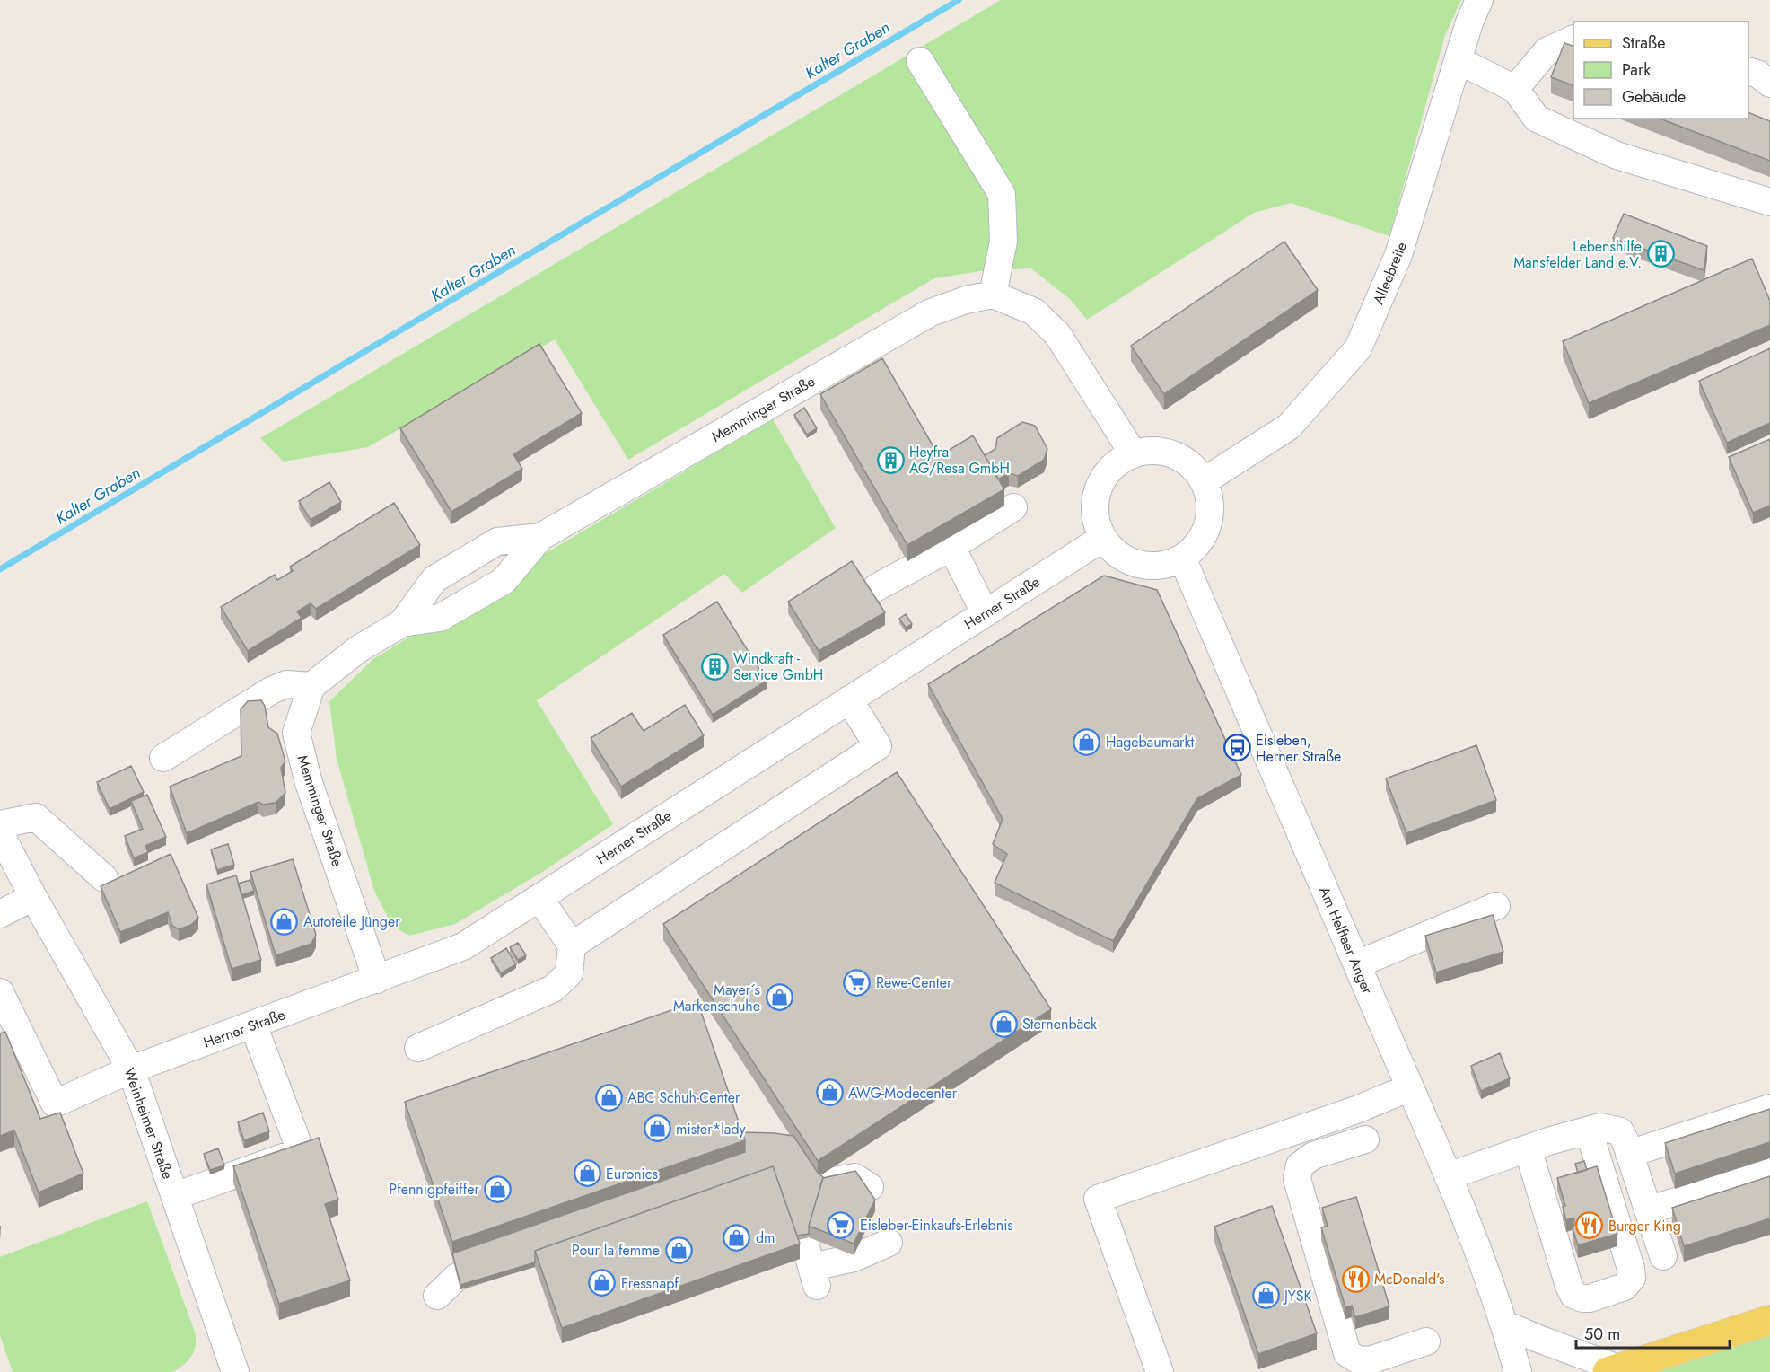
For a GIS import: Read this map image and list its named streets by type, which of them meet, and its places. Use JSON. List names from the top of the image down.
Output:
{
  "streets": {
    "street": [
      "Alleebreite",
      "Memminger Straße",
      "Herner Straße",
      "Am Helftaer Anger",
      "Weinheimer Straße"
    ]
  },
  "crossings": [
    ["Alleebreite", "Herner Straße"],
    ["Alleebreite", "Am Helftaer Anger"],
    ["Memminger Straße", "Herner Straße"],
    ["Herner Straße", "Am Helftaer Anger"],
    ["Herner Straße", "Weinheimer Straße"]
  ],
  "water": ["Kalter Graben"],
  "places": {
    "building": ["Lebenshilfe Mansfelder Land e.V.", "Heyfra AG/Resa GmbH", "Windkraft - Service GmbH"],
    "shop": [
      "Hagebaumarkt",
      "Autoteile Jünger",
      "Mayer´s Markenschuhe",
      "Sternenbäck",
      "AWG-Modecenter",
      "ABC Schuh-Center",
      "mister*lady",
      "Euronics",
      "Pfennigpfeiffer",
      "dm",
      "Pour la femme",
      "Fressnapf",
      "JYSK"
    ],
    "bus stop": ["Eisleben, Herner Straße"],
    "supermarket": ["Rewe-Center", "Eisleber-Einkaufs-Erlebnis"],
    "restaurant": ["Burger King", "McDonald's"]
  },
  "legend": ["Straße", "Park", "Gebäude"],
  "scale_bar": "50 m"
}
